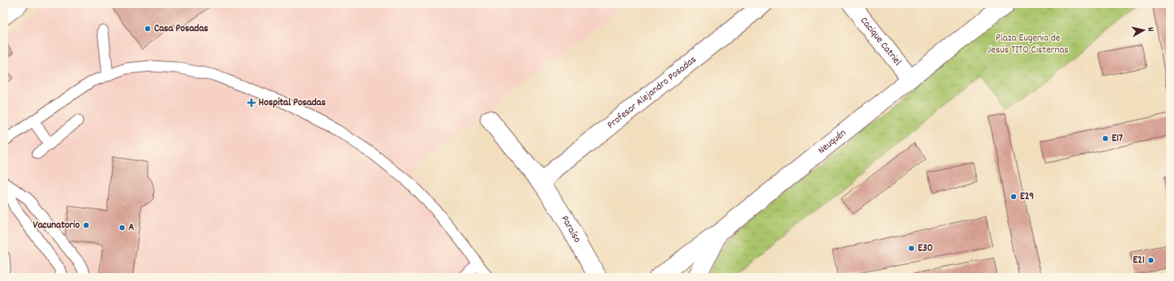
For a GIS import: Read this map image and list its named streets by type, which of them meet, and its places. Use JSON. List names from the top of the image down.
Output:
{
  "streets": {
    "street": [
      "Cacique Catriel",
      "Profesor Alejandro Posadas",
      "Neuquén",
      "Paraíso"
    ]
  },
  "crossings": [
    ["Cacique Catriel", "Neuquén"],
    ["Profesor Alejandro Posadas", "Paraíso"]
  ],
  "parks": ["Plaza Eugenio de Jesús TITO Cisternas"],
  "places": {
    "other": [
      "Casa Posadas",
      "E17",
      "E29",
      "Vacunatorio",
      "A",
      "E30",
      "E21"
    ],
    "health": ["Hospital Posadas"]
  },
  "north": "right"
}
